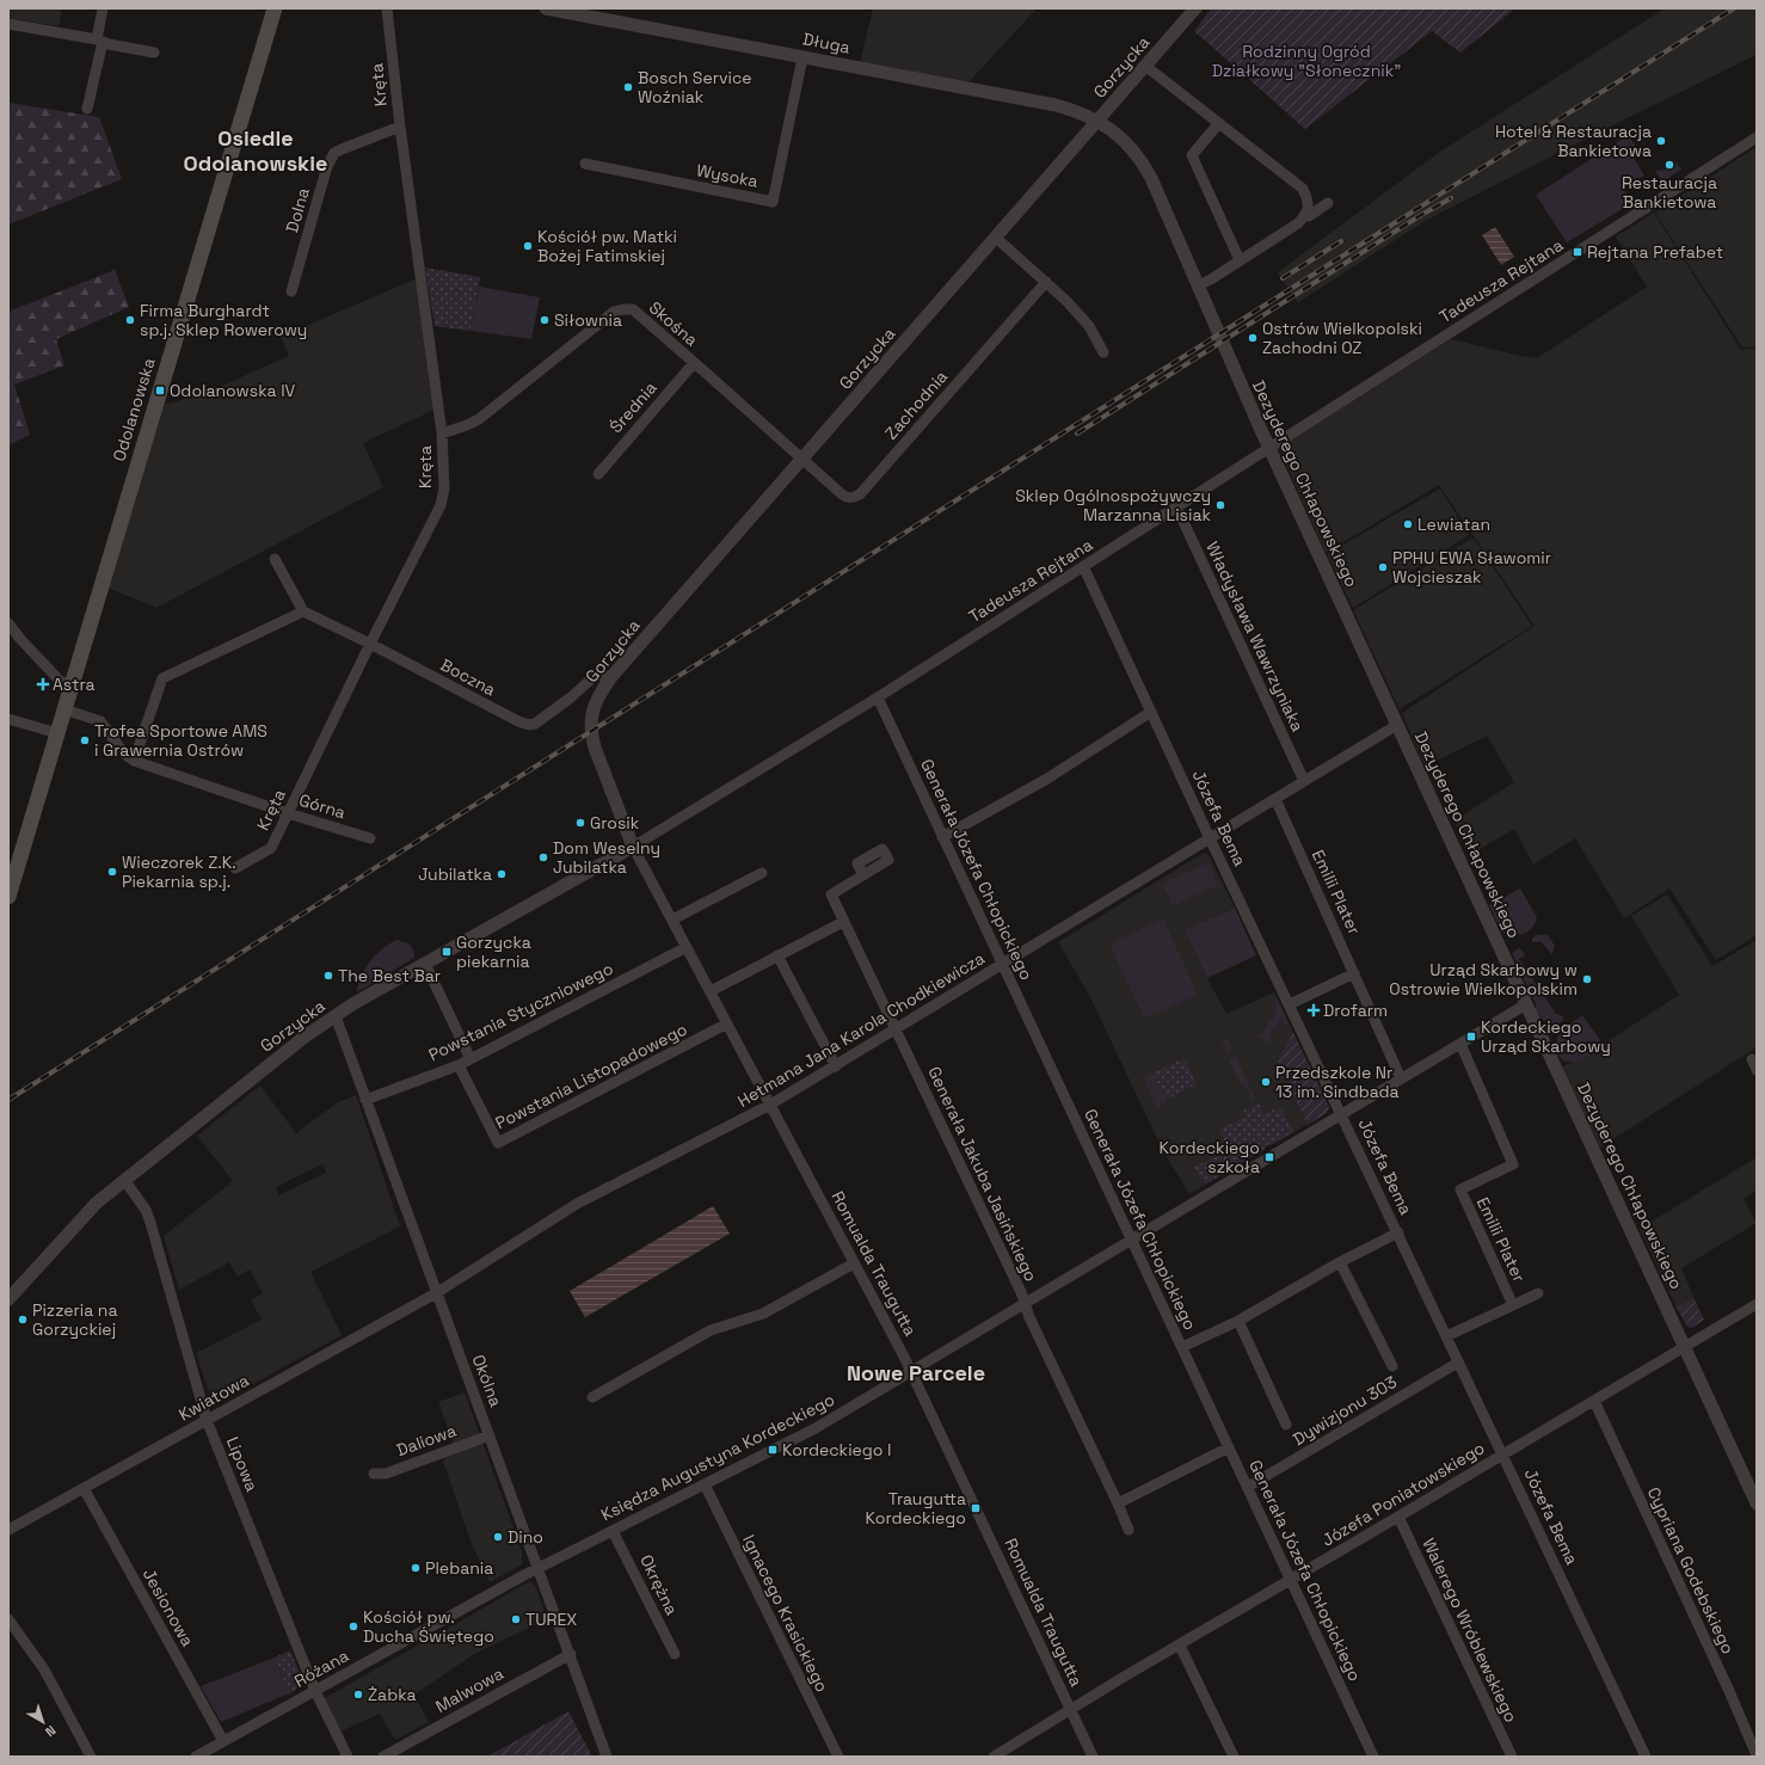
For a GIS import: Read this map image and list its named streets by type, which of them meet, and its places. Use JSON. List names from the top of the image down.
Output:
{
  "streets": {
    "main road": ["Odolanowska"],
    "street": [
      "Długa",
      "Gorzycka",
      "Kręta",
      "Wysoka",
      "Dolna",
      "Tadeusza Rejtana",
      "Skośna",
      "Zachodnia",
      "Średnia",
      "Dezyderego Chłapowskiego",
      "Władysława Wawrzyniaka",
      "Boczna",
      "Górna",
      "Józefa Bema",
      "Generała Józefa Chłopickiego",
      "Emilii Plater",
      "Powstania Styczniowego",
      "Hetmana Jana Karola Chodkiewicza",
      "Powstania Listopadowego",
      "Generała Jakuba Jasińskiego",
      "Romualda Traugutta",
      "Okólna",
      "Kwiatowa",
      "Dywizjonu 303",
      "Daliowa",
      "Księdza Augustyna Kordeckiego",
      "Lipowa",
      "Józefa Poniatowskiego",
      "Cypriana Godebskiego",
      "Okrężna",
      "Jesionowa",
      "Ignacego Krasickiego",
      "Walerego Wróblewskiego",
      "Różana",
      "Malwowa"
    ]
  },
  "crossings": [
    ["Długa", "Gorzycka"],
    ["Długa", "Wysoka"],
    ["Długa", "Dezyderego Chłapowskiego"],
    ["Gorzycka", "Tadeusza Rejtana"],
    ["Gorzycka", "Skośna"],
    ["Gorzycka", "Zachodnia"],
    ["Gorzycka", "Dezyderego Chłapowskiego"],
    ["Gorzycka", "Boczna"],
    ["Gorzycka", "Romualda Traugutta"],
    ["Gorzycka", "Okólna"],
    ["Gorzycka", "Lipowa"],
    ["Kręta", "Dolna"],
    ["Kręta", "Skośna"],
    ["Kręta", "Boczna"],
    ["Kręta", "Górna"],
    ["Tadeusza Rejtana", "Dezyderego Chłapowskiego"],
    ["Tadeusza Rejtana", "Władysława Wawrzyniaka"],
    ["Tadeusza Rejtana", "Józefa Bema"],
    ["Tadeusza Rejtana", "Generała Józefa Chłopickiego"],
    ["Tadeusza Rejtana", "Romualda Traugutta"],
    ["Skośna", "Zachodnia"],
    ["Skośna", "Średnia"],
    ["Odolanowska", "Górna"],
    ["Dezyderego Chłapowskiego", "Hetmana Jana Karola Chodkiewicza"],
    ["Dezyderego Chłapowskiego", "Księdza Augustyna Kordeckiego"],
    ["Dezyderego Chłapowskiego", "Józefa Poniatowskiego"],
    ["Władysława Wawrzyniaka", "Hetmana Jana Karola Chodkiewicza"],
    ["Józefa Bema", "Emilii Plater"],
    ["Józefa Bema", "Hetmana Jana Karola Chodkiewicza"],
    ["Józefa Bema", "Dywizjonu 303"],
    ["Józefa Bema", "Księdza Augustyna Kordeckiego"],
    ["Józefa Bema", "Józefa Poniatowskiego"],
    ["Generała Józefa Chłopickiego", "Hetmana Jana Karola Chodkiewicza"],
    ["Generała Józefa Chłopickiego", "Dywizjonu 303"],
    ["Generała Józefa Chłopickiego", "Księdza Augustyna Kordeckiego"],
    ["Generała Józefa Chłopickiego", "Józefa Poniatowskiego"],
    ["Emilii Plater", "Hetmana Jana Karola Chodkiewicza"],
    ["Emilii Plater", "Księdza Augustyna Kordeckiego"],
    ["Powstania Styczniowego", "Powstania Listopadowego"],
    ["Powstania Styczniowego", "Romualda Traugutta"],
    ["Powstania Styczniowego", "Okólna"],
    ["Hetmana Jana Karola Chodkiewicza", "Generała Jakuba Jasińskiego"],
    ["Hetmana Jana Karola Chodkiewicza", "Romualda Traugutta"],
    ["Hetmana Jana Karola Chodkiewicza", "Okólna"],
    ["Hetmana Jana Karola Chodkiewicza", "Kwiatowa"],
    ["Powstania Listopadowego", "Romualda Traugutta"],
    ["Generała Jakuba Jasińskiego", "Księdza Augustyna Kordeckiego"],
    ["Romualda Traugutta", "Księdza Augustyna Kordeckiego"],
    ["Romualda Traugutta", "Józefa Poniatowskiego"],
    ["Okólna", "Kwiatowa"],
    ["Okólna", "Daliowa"],
    ["Okólna", "Księdza Augustyna Kordeckiego"],
    ["Okólna", "Różana"],
    ["Okólna", "Malwowa"],
    ["Kwiatowa", "Lipowa"],
    ["Kwiatowa", "Jesionowa"],
    ["Księdza Augustyna Kordeckiego", "Okrężna"],
    ["Księdza Augustyna Kordeckiego", "Ignacego Krasickiego"],
    ["Księdza Augustyna Kordeckiego", "Różana"],
    ["Lipowa", "Różana"],
    ["Józefa Poniatowskiego", "Cypriana Godebskiego"],
    ["Józefa Poniatowskiego", "Walerego Wróblewskiego"],
    ["Jesionowa", "Różana"]
  ],
  "districts": ["Osiedle Odolanowskie", "Nowe Parcele"],
  "parks": ["Rodzinny Ogród Działkowy \"Słonecznik\""],
  "places": {
    "other": [
      "Bosch Service Woźniak",
      "Hotel & Restauracja Bankietowa",
      "Restauracja Bankietowa",
      "Kościół pw. Matki Bożej Fatimskiej",
      "Firma Burghardt sp.j. Sklep Rowerowy",
      "Siłownia",
      "Ostrów Wielkopolski Zachodni OZ",
      "Sklep Ogólnospożywczy Marzanna Lisiak",
      "Lewiatan",
      "PPHU EWA Sławomir Wojcieszak",
      "Trofea Sportowe AMS i Grawernia Ostrów",
      "Grosik",
      "Dom Weselny Jubilatka",
      "Wieczorek Z.K. Piekarnia sp.j.",
      "Jubilatka",
      "The Best Bar",
      "Urząd Skarbowy w Ostrowie Wielkopolskim",
      "Przedszkole Nr 13 im. Sindbada",
      "Pizzeria na Gorzyckiej",
      "Dino",
      "Plebania",
      "TUREX",
      "Kościół pw. Ducha Świętego",
      "Żabka"
    ],
    "transit": [
      "Rejtana Prefabet",
      "Odolanowska IV",
      "Gorzycka piekarnia",
      "Kordeckiego Urząd Skarbowy",
      "Kordeckiego szkoła",
      "Kordeckiego I",
      "Traugutta Kordeckiego"
    ],
    "health": ["Astra", "Drofarm"]
  },
  "north": "bottom right"
}
